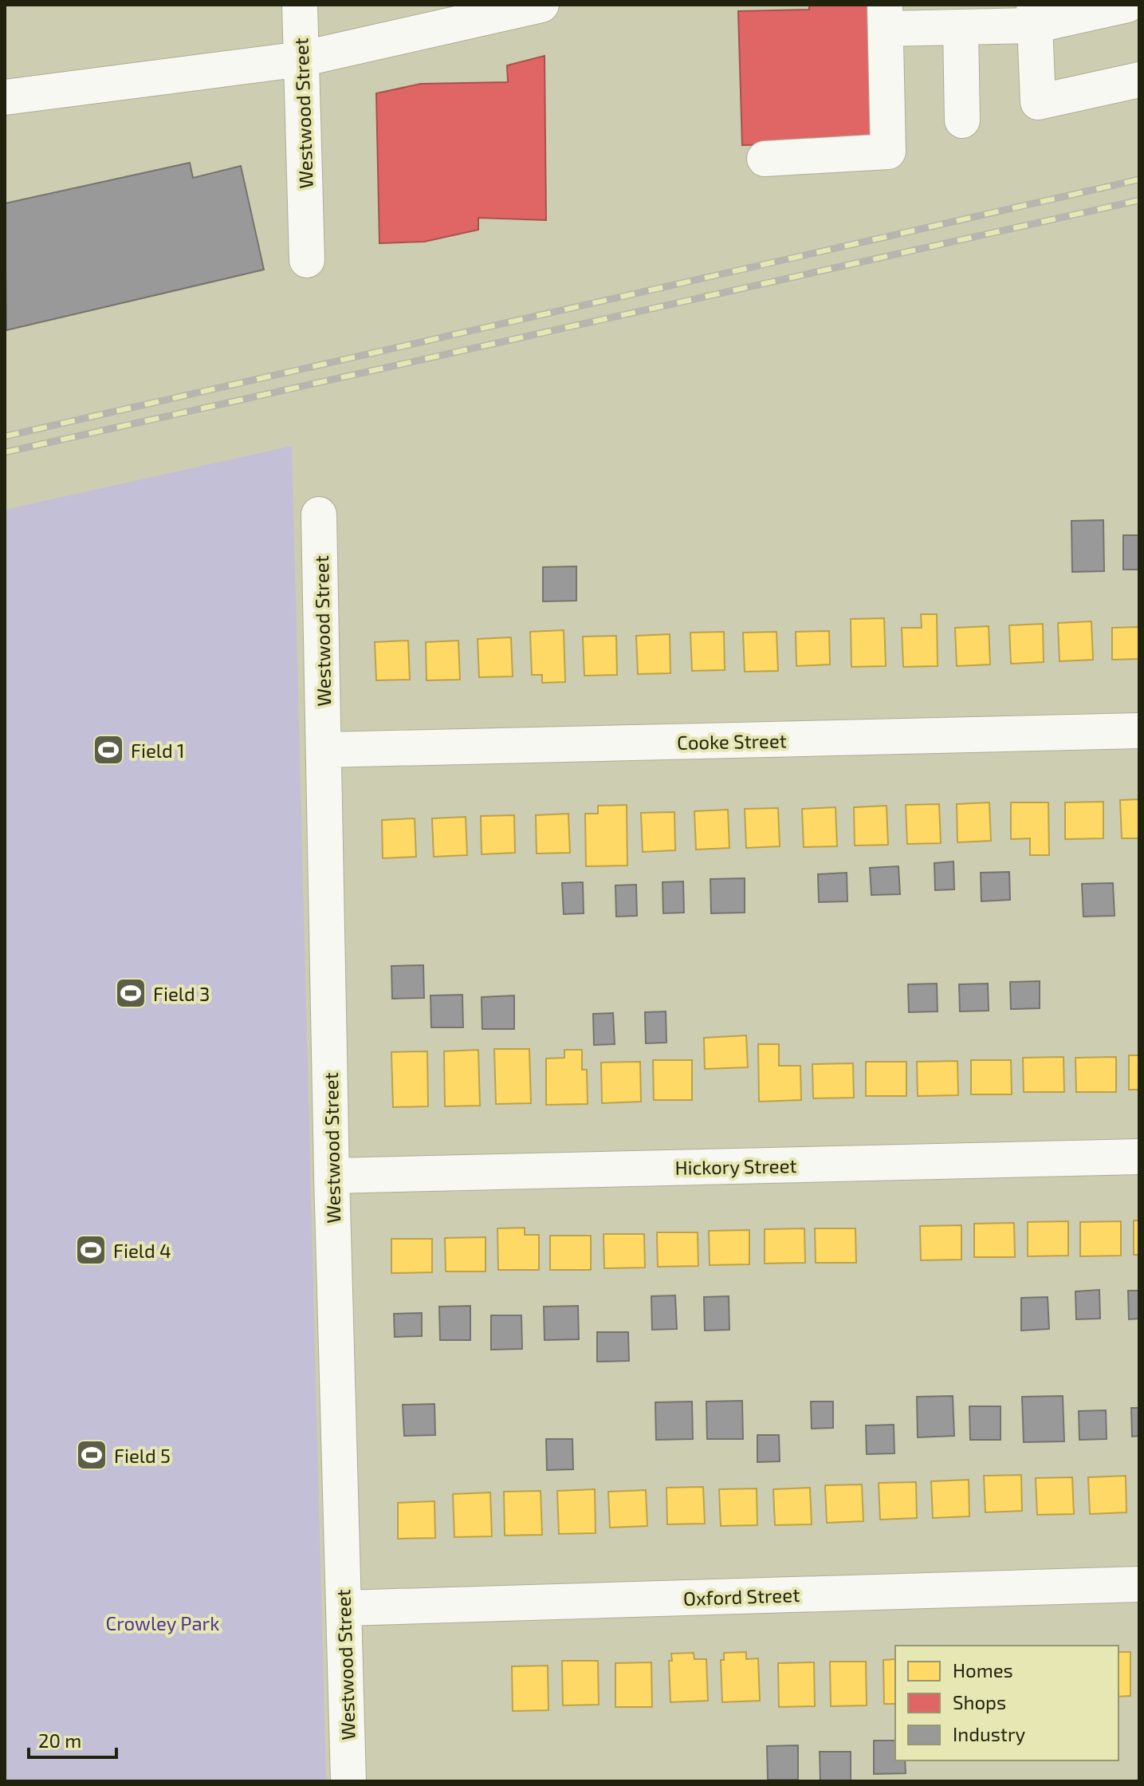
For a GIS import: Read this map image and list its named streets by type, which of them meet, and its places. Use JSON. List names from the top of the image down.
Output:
{
  "streets": {
    "street": [
      "Westwood Street",
      "Cooke Street",
      "Hickory Street",
      "Oxford Street"
    ]
  },
  "crossings": [
    ["Westwood Street", "Cooke Street"],
    ["Westwood Street", "Hickory Street"],
    ["Westwood Street", "Oxford Street"]
  ],
  "parks": ["Crowley Park"],
  "places": {
    "sports": [
      "Field 1",
      "Field 3",
      "Field 4",
      "Field 5"
    ]
  },
  "legend": ["Homes", "Shops", "Industry"],
  "scale_bar": "20 m"
}
